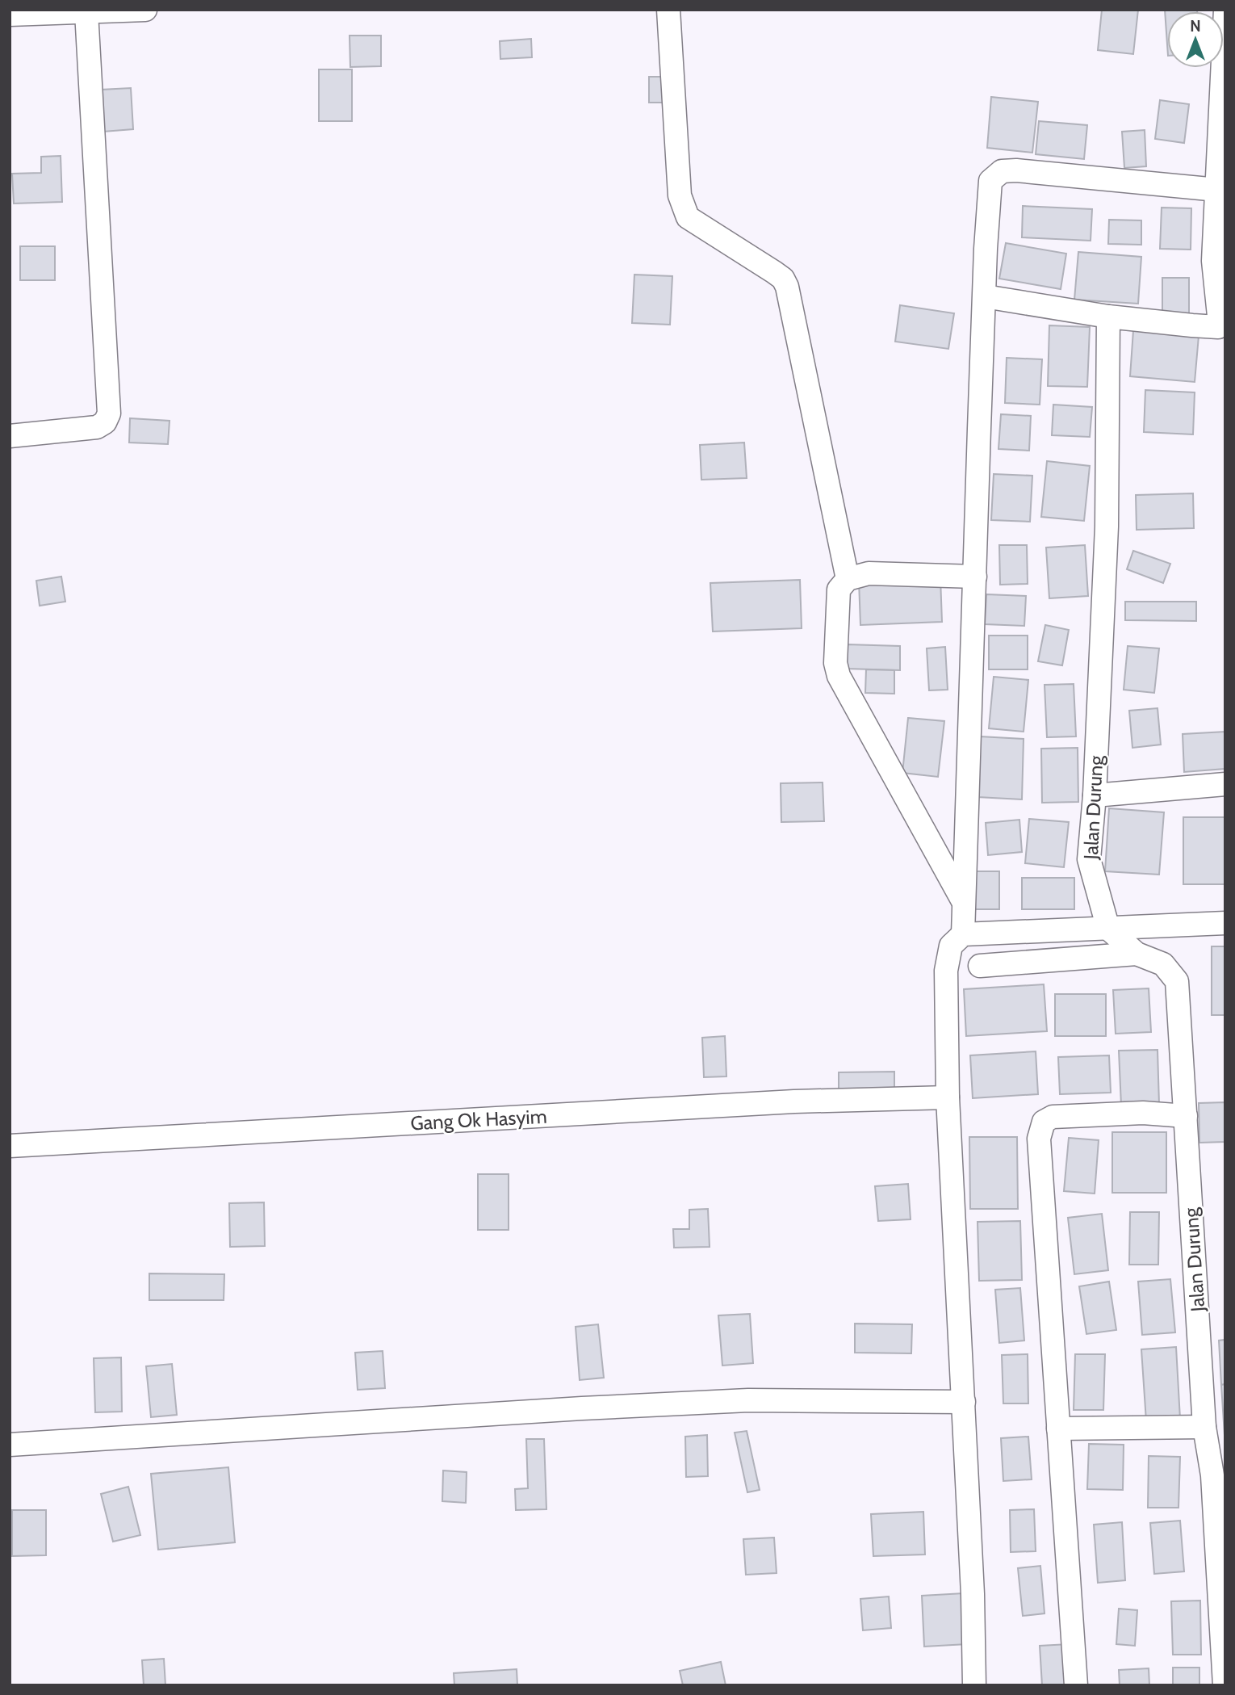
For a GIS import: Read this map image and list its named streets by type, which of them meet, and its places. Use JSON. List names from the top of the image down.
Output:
{
  "streets": {
    "street": ["Jalan Durung", "Gang Ok Hasyim"]
  },
  "north": "top"
}
